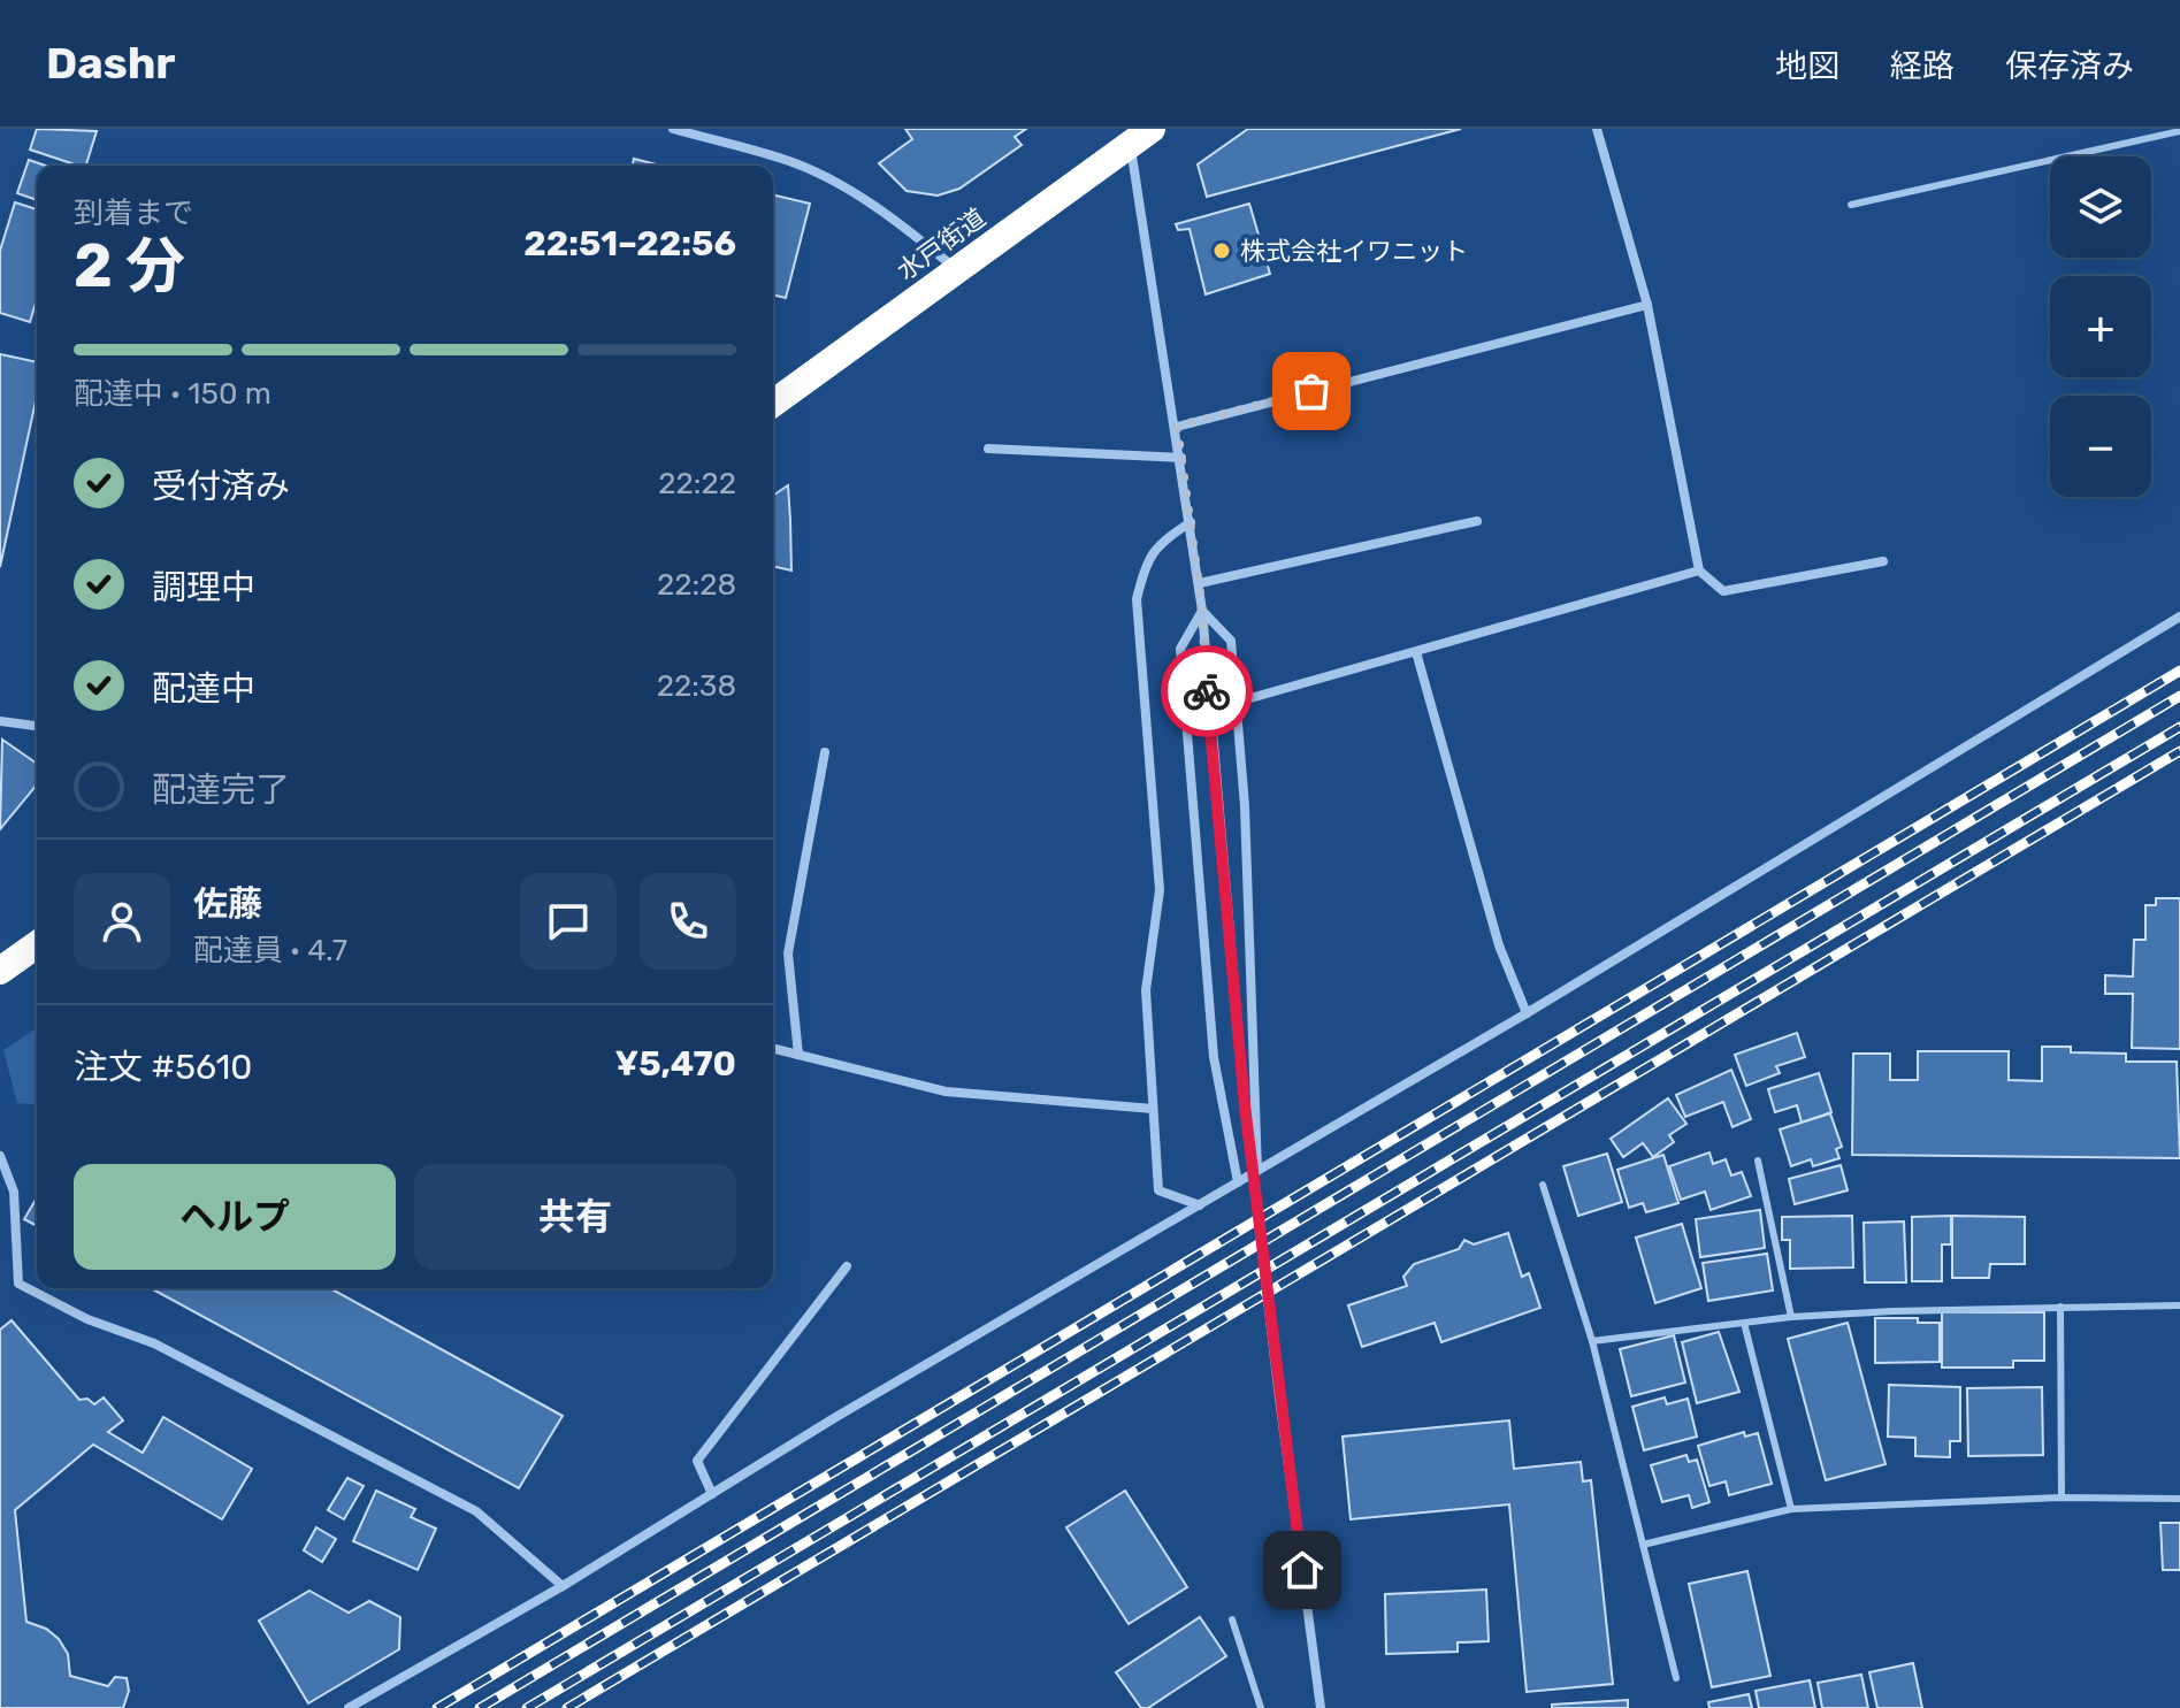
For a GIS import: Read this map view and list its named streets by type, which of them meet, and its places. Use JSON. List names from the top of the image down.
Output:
{
  "streets": {
    "highway": ["水戸街道"]
  },
  "places": ["株式会社イワニット"],
  "page": {
    "header": "Dashr",
    "nav": ["地図", "経路", "保存済み"],
    "map_buttons": ["+", "−"],
    "heading": ["2 分", "到着まで", "22:51–22:56"],
    "panel": [
      "佐藤",
      "配達員 · 4.7",
      "注文 #5610",
      "¥5,470"
    ],
    "bar": "配達中 · 150 m",
    "list": [
      ["受付済み", "22:22"],
      ["調理中", "22:28"],
      ["配達中", "22:38"],
      "配達完了"
    ],
    "buttons": ["ヘルプ", "共有"]
  }
}
